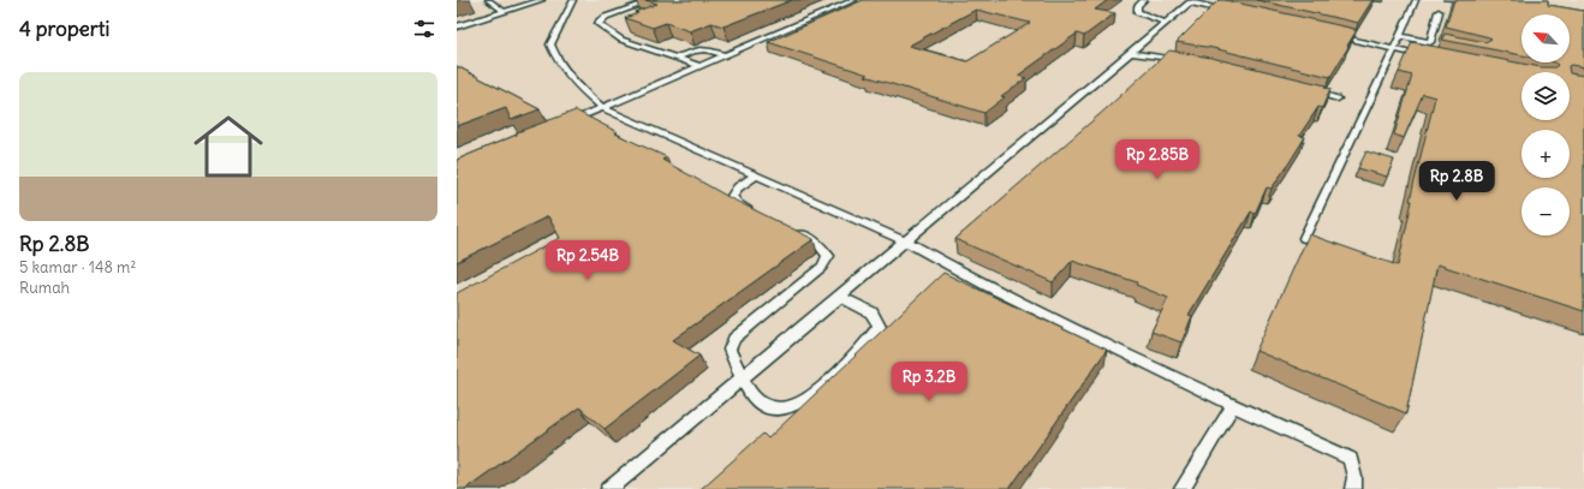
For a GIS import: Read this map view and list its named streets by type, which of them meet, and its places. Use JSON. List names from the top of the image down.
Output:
{
  "north": "top left",
  "page": {
    "heading": "4 properti",
    "map_buttons": ["+", "−"],
    "list": [
      {
        "name": "Rp 2.8B",
        "note": "5 kamar · 148 m² · Rumah"
      }
    ],
    "price": [
      "Rp 2.85B",
      "Rp 2.8B",
      "Rp 2.54B",
      "Rp 3.2B"
    ]
  }
}
